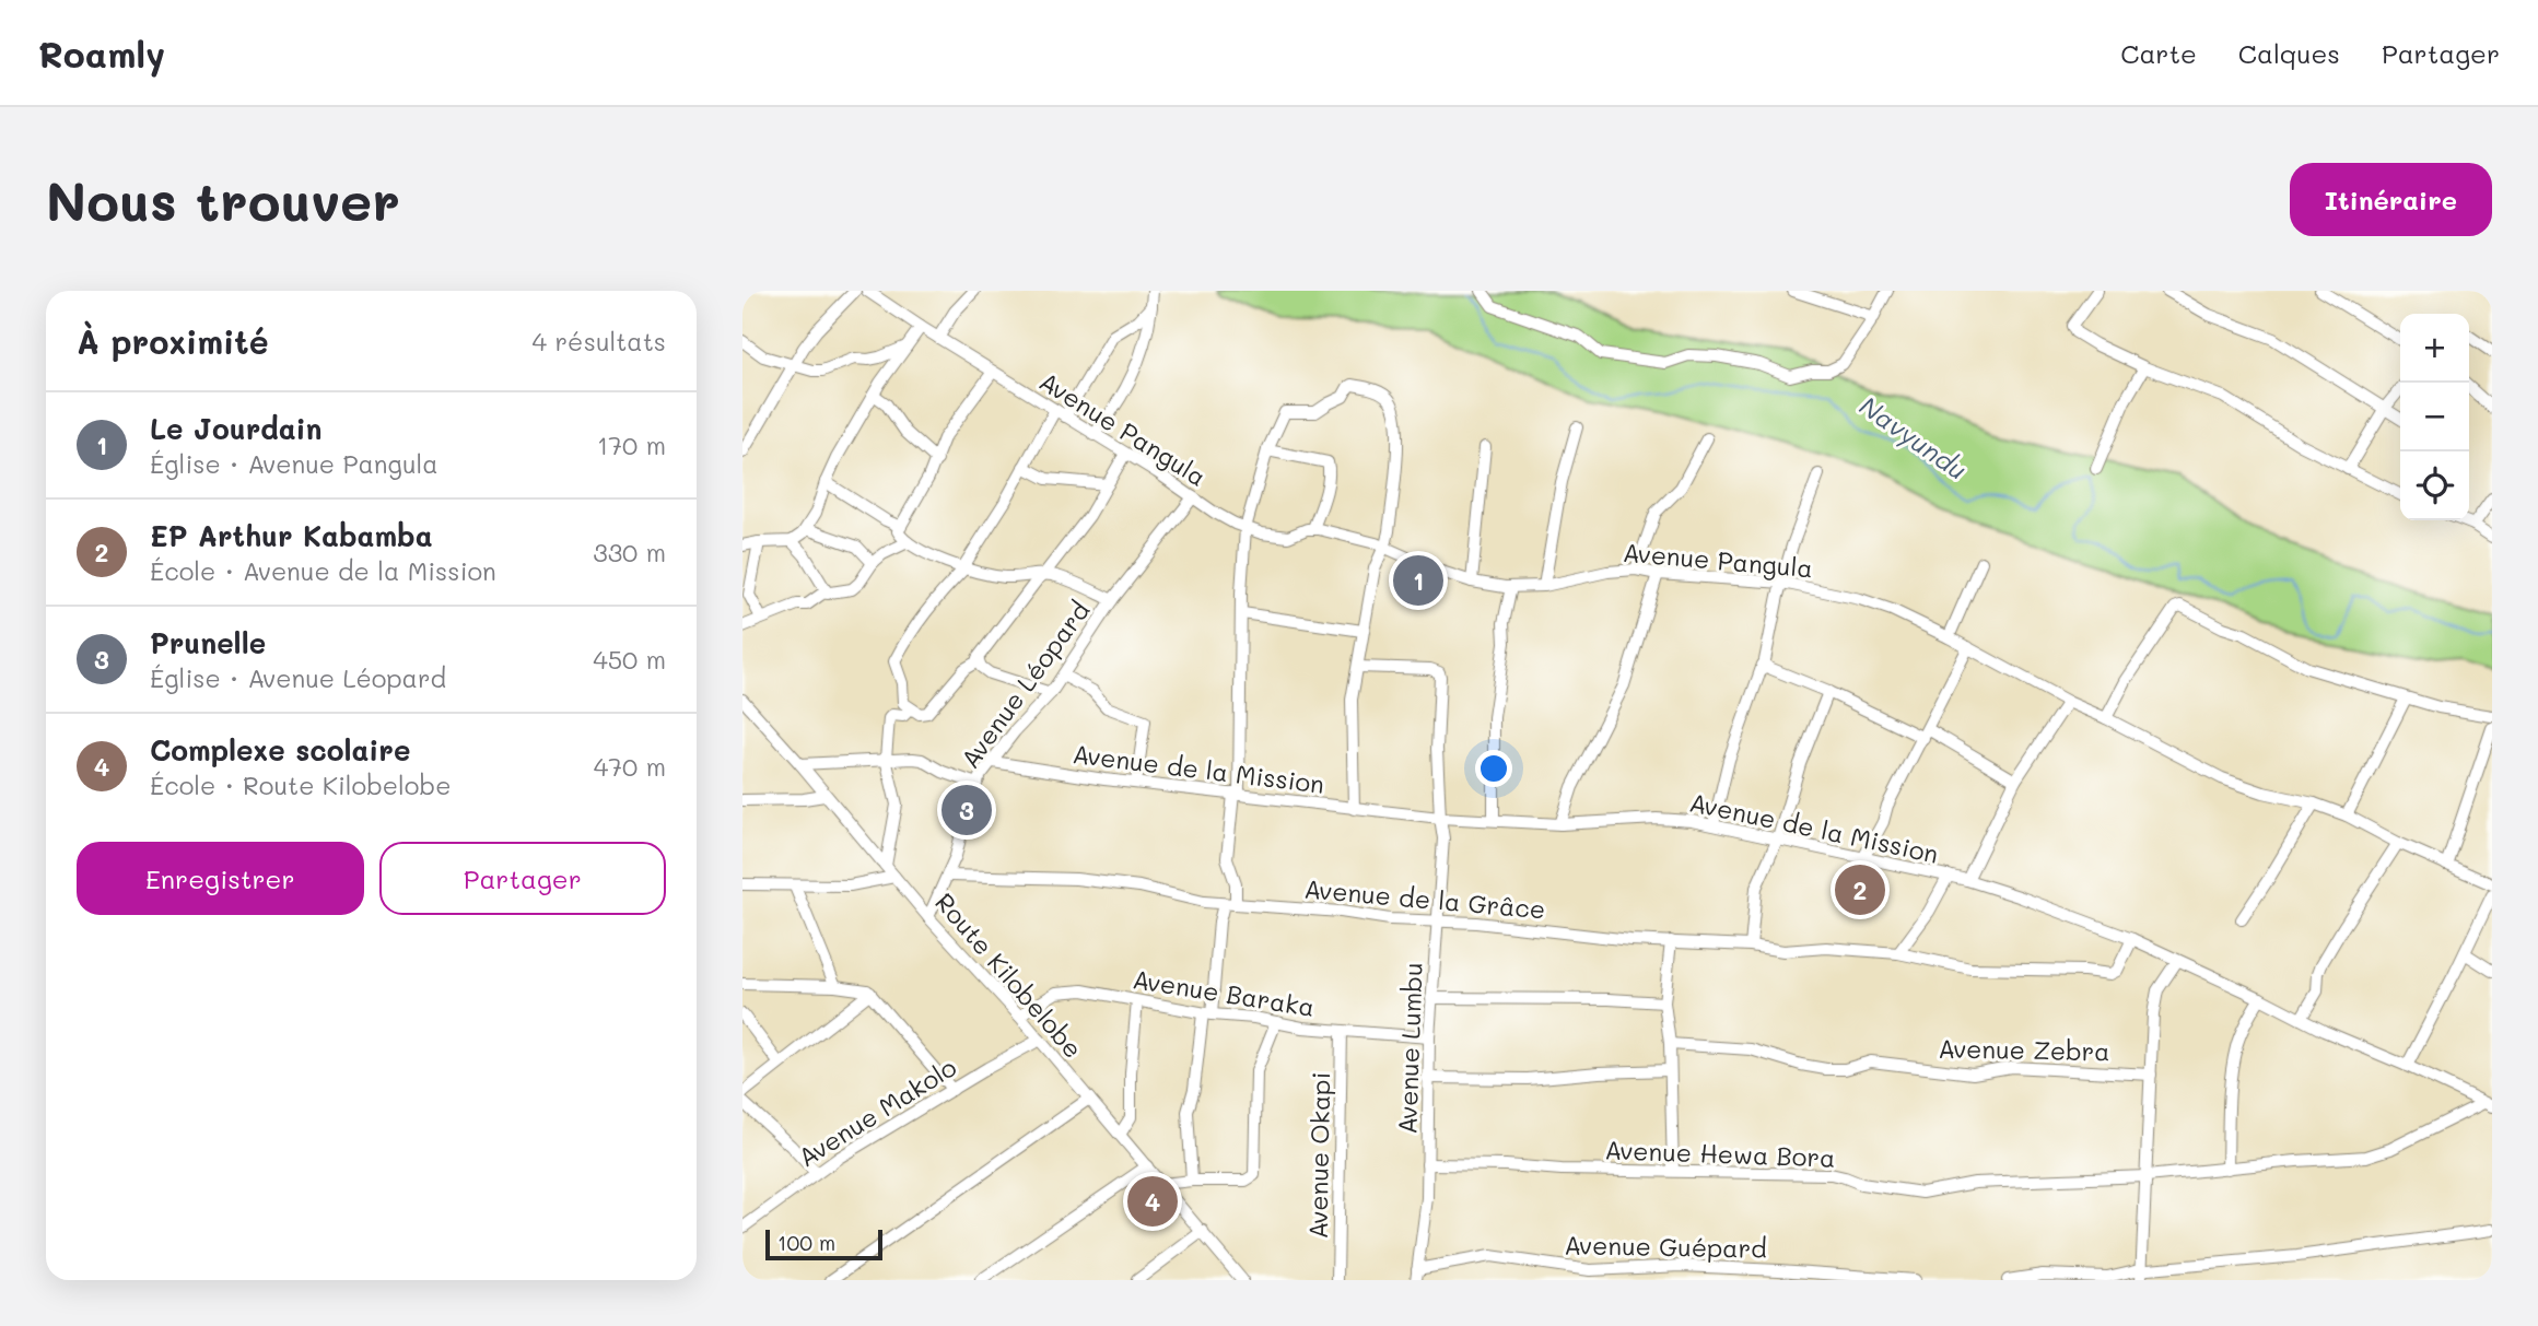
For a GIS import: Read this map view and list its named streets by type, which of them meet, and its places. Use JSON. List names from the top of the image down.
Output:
{
  "streets": {
    "street": [
      "Avenue Pangula",
      "Avenue Léopard",
      "Avenue de la Mission",
      "Avenue de la Grâce",
      "Route Kilobelobe",
      "Avenue Baraka",
      "Avenue Lumbu",
      "Avenue Zebra",
      "Avenue Makolo",
      "Avenue Hewa Bora",
      "Avenue Okapi",
      "Avenue Guépard"
    ]
  },
  "crossings": [
    ["Avenue Pangula", "Avenue Léopard"],
    ["Avenue Léopard", "Avenue de la Mission"],
    ["Avenue Léopard", "Avenue de la Grâce"],
    ["Avenue Léopard", "Route Kilobelobe"],
    ["Avenue de la Mission", "Avenue de la Grâce"],
    ["Avenue de la Mission", "Avenue Lumbu"],
    ["Avenue de la Mission", "Avenue Hewa Bora"],
    ["Avenue de la Grâce", "Avenue Lumbu"],
    ["Route Kilobelobe", "Avenue Baraka"],
    ["Route Kilobelobe", "Avenue Makolo"],
    ["Avenue Baraka", "Avenue Lumbu"],
    ["Avenue Baraka", "Avenue Okapi"],
    ["Avenue Lumbu", "Avenue Hewa Bora"],
    ["Avenue Lumbu", "Avenue Guépard"]
  ],
  "water": ["Navyundu"],
  "scale_bar": "100 m",
  "page": {
    "header": "Roamly",
    "nav": ["Carte", "Calques", "Partager"],
    "buttons": [
      "Itinéraire",
      ["Enregistrer", "Partager"]
    ],
    "title": "Nous trouver",
    "heading": ["À proximité", "4 résultats"],
    "map_buttons": ["+", "−"],
    "list": [
      {
        "mark": "1",
        "name": "Le Jourdain",
        "note": "Église · Avenue Pangula",
        "value": "170 m"
      },
      {
        "mark": "2",
        "name": "EP Arthur Kabamba",
        "note": "École · Avenue de la Mission",
        "value": "330 m"
      },
      {
        "mark": "3",
        "name": "Prunelle",
        "note": "Église · Avenue Léopard",
        "value": "450 m"
      },
      {
        "mark": "4",
        "name": "Complexe scolaire",
        "note": "École · Route Kilobelobe",
        "value": "470 m"
      }
    ],
    "pins": [
      "1",
      "3",
      "2",
      "4"
    ],
    "scale": "100 m"
  }
}
